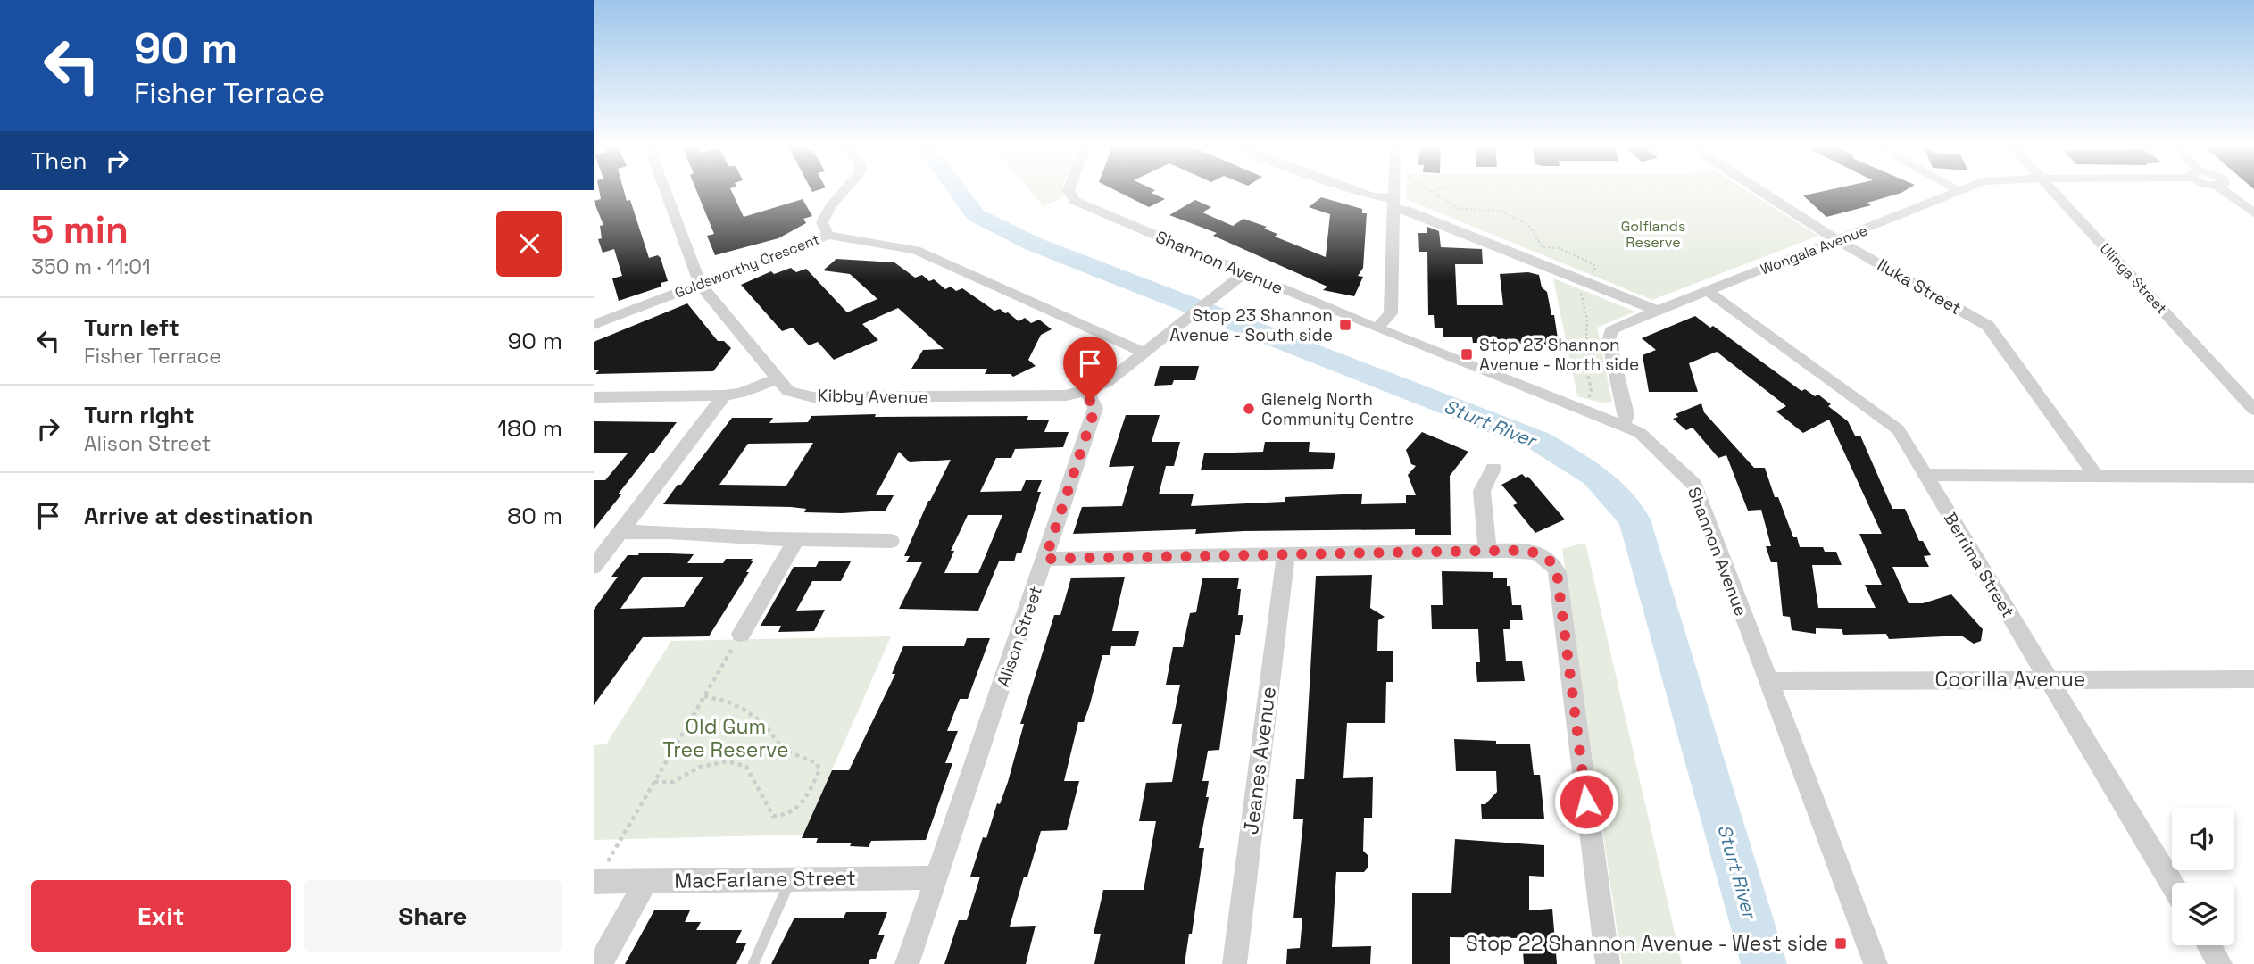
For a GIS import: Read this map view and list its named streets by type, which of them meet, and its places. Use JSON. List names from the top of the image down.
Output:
{
  "streets": {
    "street": [
      "Wongala Avenue",
      "Shannon Avenue",
      "Goldsworthy Crescent",
      "Ulinga Street",
      "Iluka Street",
      "Kibby Avenue",
      "Berrima Street",
      "Alison Street",
      "Coorilla Avenue",
      "Jeanes Avenue",
      "MacFarlane Street"
    ]
  },
  "crossings": [
    ["Wongala Avenue", "Shannon Avenue"],
    ["Wongala Avenue", "Iluka Street"],
    ["Wongala Avenue", "Berrima Street"],
    ["Shannon Avenue", "Coorilla Avenue"],
    ["Goldsworthy Crescent", "Kibby Avenue"],
    ["Kibby Avenue", "Alison Street"],
    ["Berrima Street", "Coorilla Avenue"],
    ["Alison Street", "MacFarlane Street"]
  ],
  "water": ["Sturt River"],
  "parks": ["Golflands Reserve", "Old Gum Tree Reserve"],
  "places": {
    "transit": ["Stop 23 Shannon Avenue - South side", "Stop 23 Shannon Avenue - North side", "Stop 22 Shannon Avenue - West side"],
    "other": ["Glenelg North Community Centre"]
  },
  "page": {
    "turn": ["90 m", "Fisher Terrace"],
    "then": "Then",
    "heading": ["5 min", "350 m · 11:01"],
    "list": [
      {
        "name": "Turn left",
        "note": "Fisher Terrace",
        "value": "90 m"
      },
      {
        "name": "Turn right",
        "note": "Alison Street",
        "value": "180 m"
      },
      {
        "name": "Arrive at destination",
        "value": "80 m"
      }
    ],
    "buttons": ["Exit", "Share"]
  }
}
